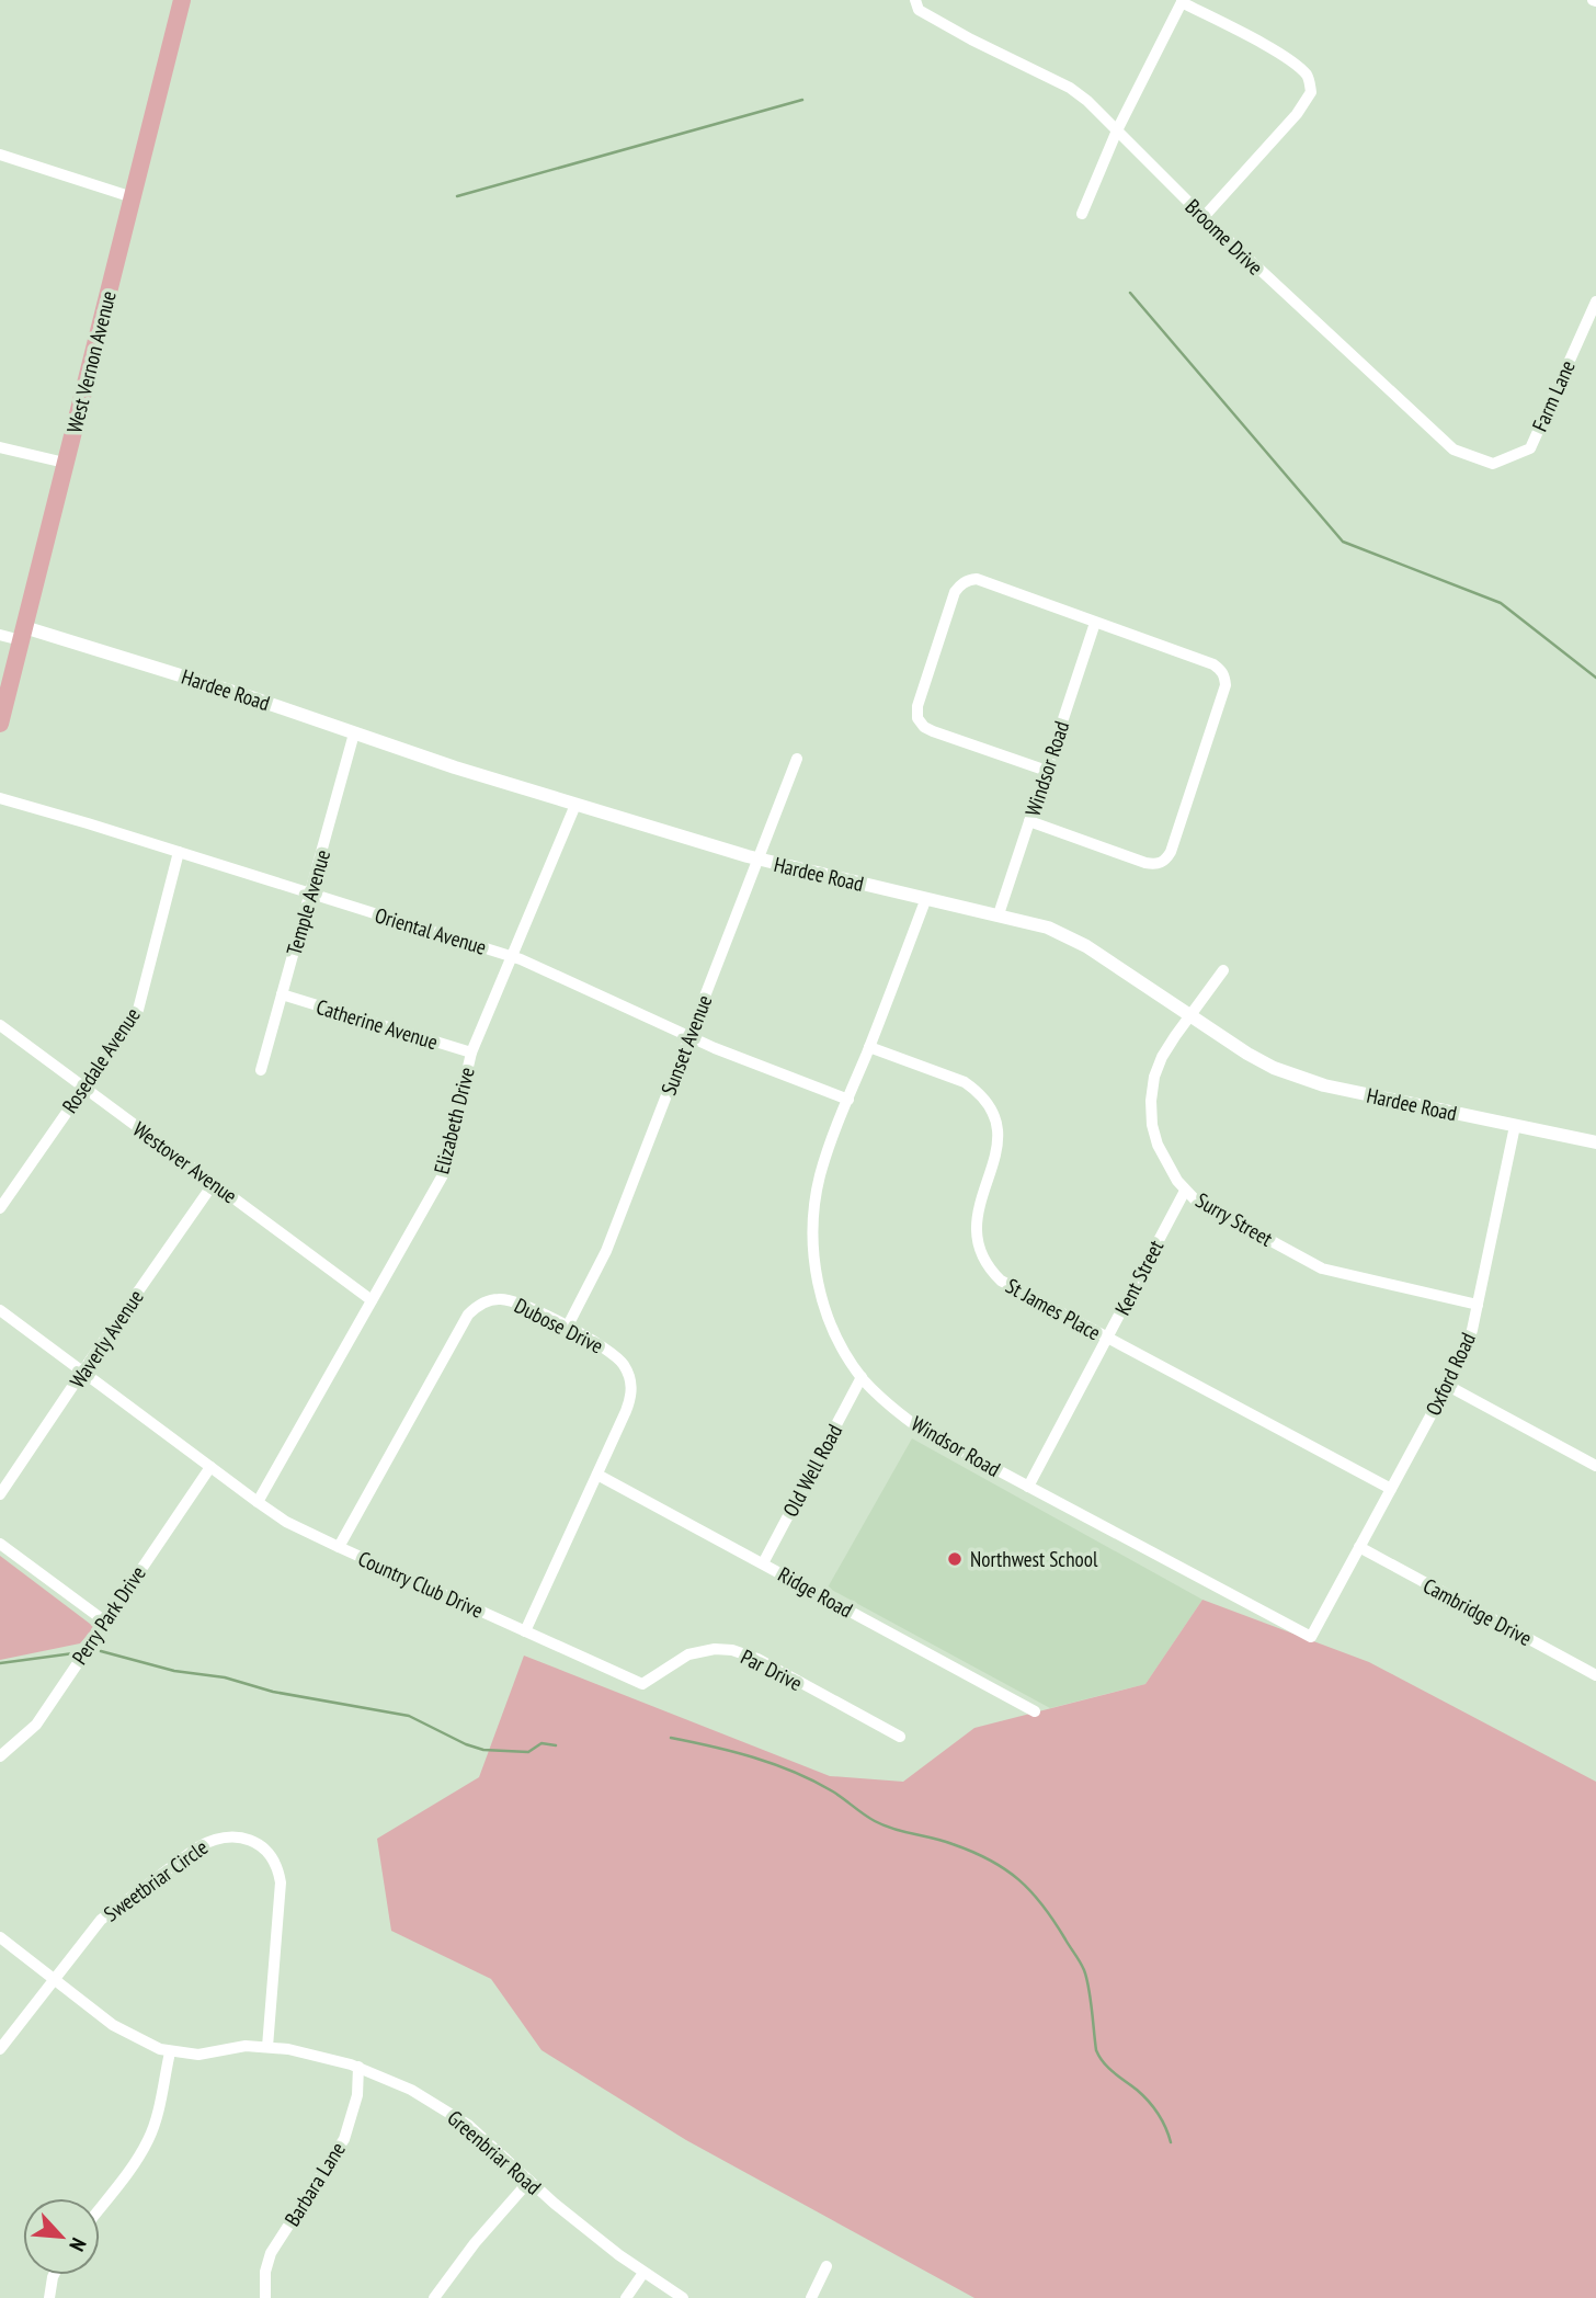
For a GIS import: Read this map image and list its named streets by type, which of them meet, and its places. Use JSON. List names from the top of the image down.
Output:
{
  "streets": {
    "main road": ["West Vernon Avenue"],
    "street": [
      "Broome Drive",
      "Farm Lane",
      "Hardee Road",
      "Windsor Road",
      "Temple Avenue",
      "Oriental Avenue",
      "Catherine Avenue",
      "Sunset Avenue",
      "Rosedale Avenue",
      "Elizabeth Drive",
      "Westover Avenue",
      "Surry Street",
      "Kent Street",
      "St James Place",
      "Dubose Drive",
      "Waverly Avenue",
      "Oxford Road",
      "Old Well Road",
      "Country Club Drive",
      "Ridge Road",
      "Cambridge Drive",
      "Perry Park Drive",
      "Par Drive",
      "Sweetbriar Circle",
      "Greenbriar Road",
      "Barbara Lane"
    ]
  },
  "crossings": [
    ["Broome Drive", "Farm Lane"],
    ["West Vernon Avenue", "Hardee Road"],
    ["Hardee Road", "Windsor Road"],
    ["Hardee Road", "Temple Avenue"],
    ["Hardee Road", "Sunset Avenue"],
    ["Hardee Road", "Elizabeth Drive"],
    ["Hardee Road", "Surry Street"],
    ["Hardee Road", "Oxford Road"],
    ["Windsor Road", "Oriental Avenue"],
    ["Windsor Road", "Kent Street"],
    ["Windsor Road", "St James Place"],
    ["Windsor Road", "Oxford Road"],
    ["Windsor Road", "Old Well Road"],
    ["Temple Avenue", "Oriental Avenue"],
    ["Temple Avenue", "Catherine Avenue"],
    ["Oriental Avenue", "Sunset Avenue"],
    ["Oriental Avenue", "Rosedale Avenue"],
    ["Oriental Avenue", "Elizabeth Drive"],
    ["Catherine Avenue", "Elizabeth Drive"],
    ["Sunset Avenue", "Dubose Drive"],
    ["Rosedale Avenue", "Westover Avenue"],
    ["Elizabeth Drive", "Westover Avenue"],
    ["Elizabeth Drive", "Country Club Drive"],
    ["Westover Avenue", "Waverly Avenue"],
    ["Surry Street", "Kent Street"],
    ["Surry Street", "Oxford Road"],
    ["Kent Street", "St James Place"],
    ["St James Place", "Oxford Road"],
    ["Dubose Drive", "Country Club Drive"],
    ["Dubose Drive", "Ridge Road"],
    ["Waverly Avenue", "Country Club Drive"],
    ["Oxford Road", "Cambridge Drive"],
    ["Old Well Road", "Ridge Road"],
    ["Country Club Drive", "Perry Park Drive"],
    ["Country Club Drive", "Par Drive"],
    ["Sweetbriar Circle", "Greenbriar Road"],
    ["Greenbriar Road", "Barbara Lane"]
  ],
  "places": ["Northwest School"],
  "north": "bottom right"
}
